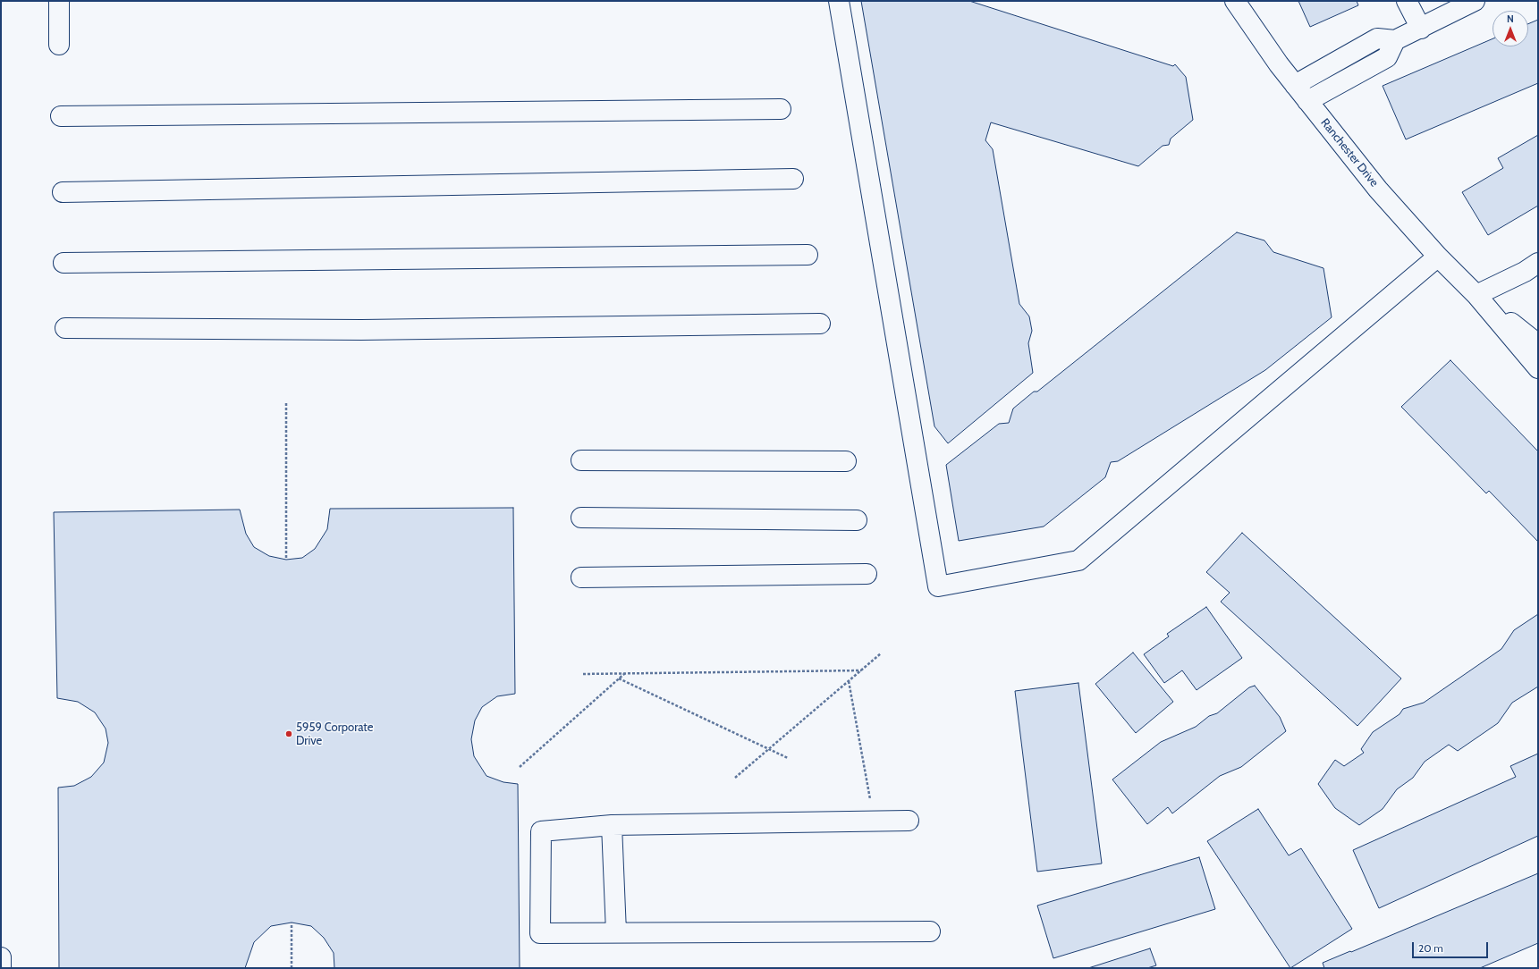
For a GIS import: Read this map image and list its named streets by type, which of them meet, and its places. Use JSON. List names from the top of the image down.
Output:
{
  "streets": {
    "street": ["Ranchester Drive"]
  },
  "places": ["5959 Corporate Drive"],
  "scale_bar": "20 m",
  "north": "top"
}
